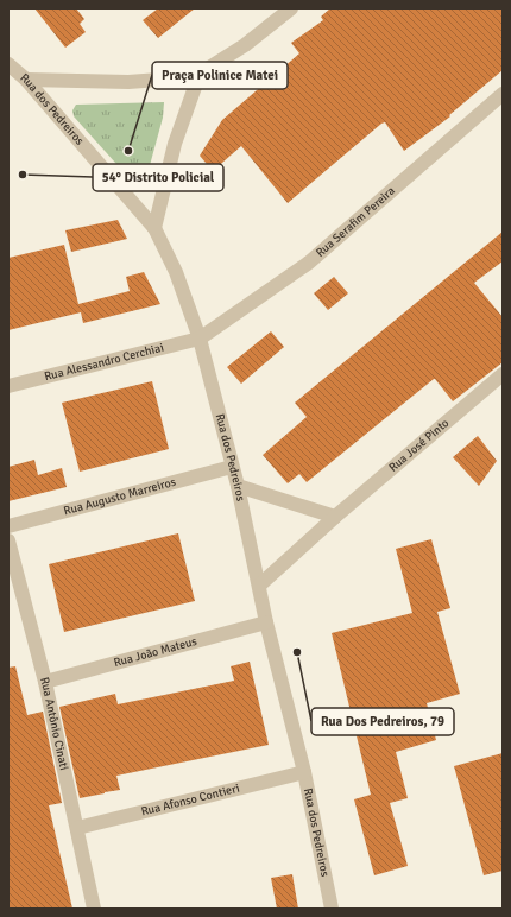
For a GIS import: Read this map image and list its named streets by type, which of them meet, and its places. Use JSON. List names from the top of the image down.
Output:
{
  "streets": {
    "street": [
      "Rua dos Pedreiros",
      "Rua Serafim Pereira",
      "Rua Alessandro Cerchiai",
      "Rua José Pinto",
      "Rua Augusto Marreiros",
      "Rua João Mateus",
      "Rua Antônio Cinati",
      "Rua Afonso Contieri"
    ]
  },
  "crossings": [
    ["Rua dos Pedreiros", "Rua Serafim Pereira"],
    ["Rua dos Pedreiros", "Rua Alessandro Cerchiai"],
    ["Rua dos Pedreiros", "Rua José Pinto"],
    ["Rua dos Pedreiros", "Rua Augusto Marreiros"],
    ["Rua dos Pedreiros", "Rua João Mateus"],
    ["Rua dos Pedreiros", "Rua Afonso Contieri"],
    ["Rua Serafim Pereira", "Rua Alessandro Cerchiai"],
    ["Rua João Mateus", "Rua Antônio Cinati"],
    ["Rua Antônio Cinati", "Rua Afonso Contieri"]
  ],
  "places": ["Praça Polinice Matei", "54° Distrito Policial", "Rua Dos Pedreiros, 79"]
}
